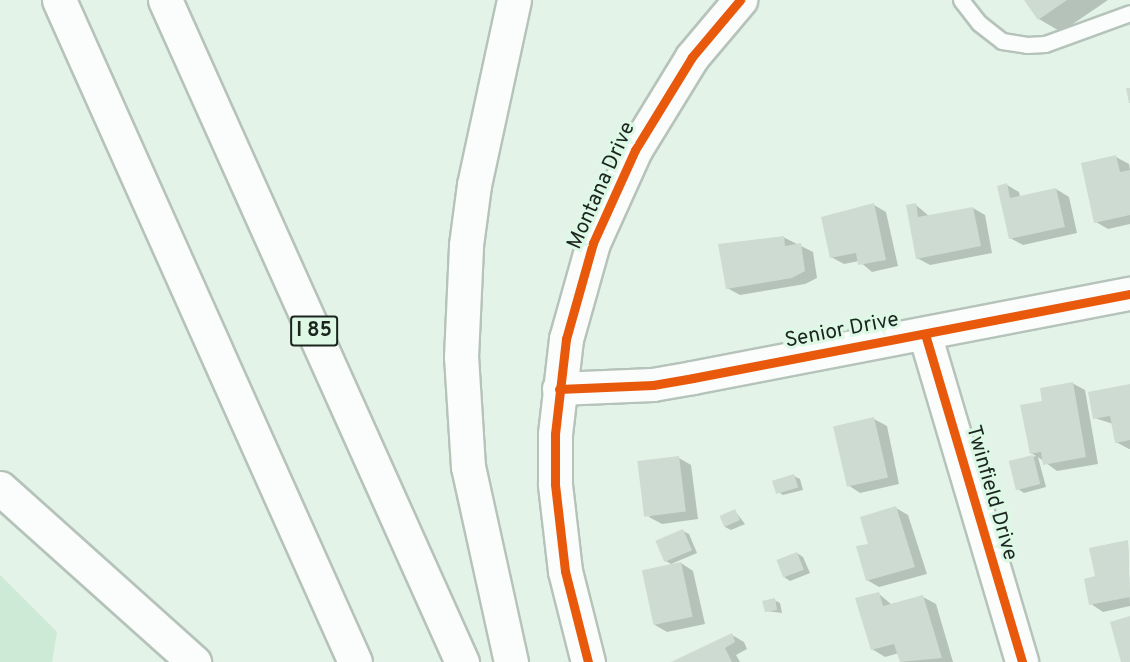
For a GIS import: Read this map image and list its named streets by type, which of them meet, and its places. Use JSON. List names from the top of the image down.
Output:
{
  "streets": {
    "main road": ["Montana Drive", "I 85"],
    "street": ["Senior Drive", "Twinfield Drive"]
  },
  "crossings": [
    ["Montana Drive", "Senior Drive"],
    ["Senior Drive", "Twinfield Drive"]
  ]
}
